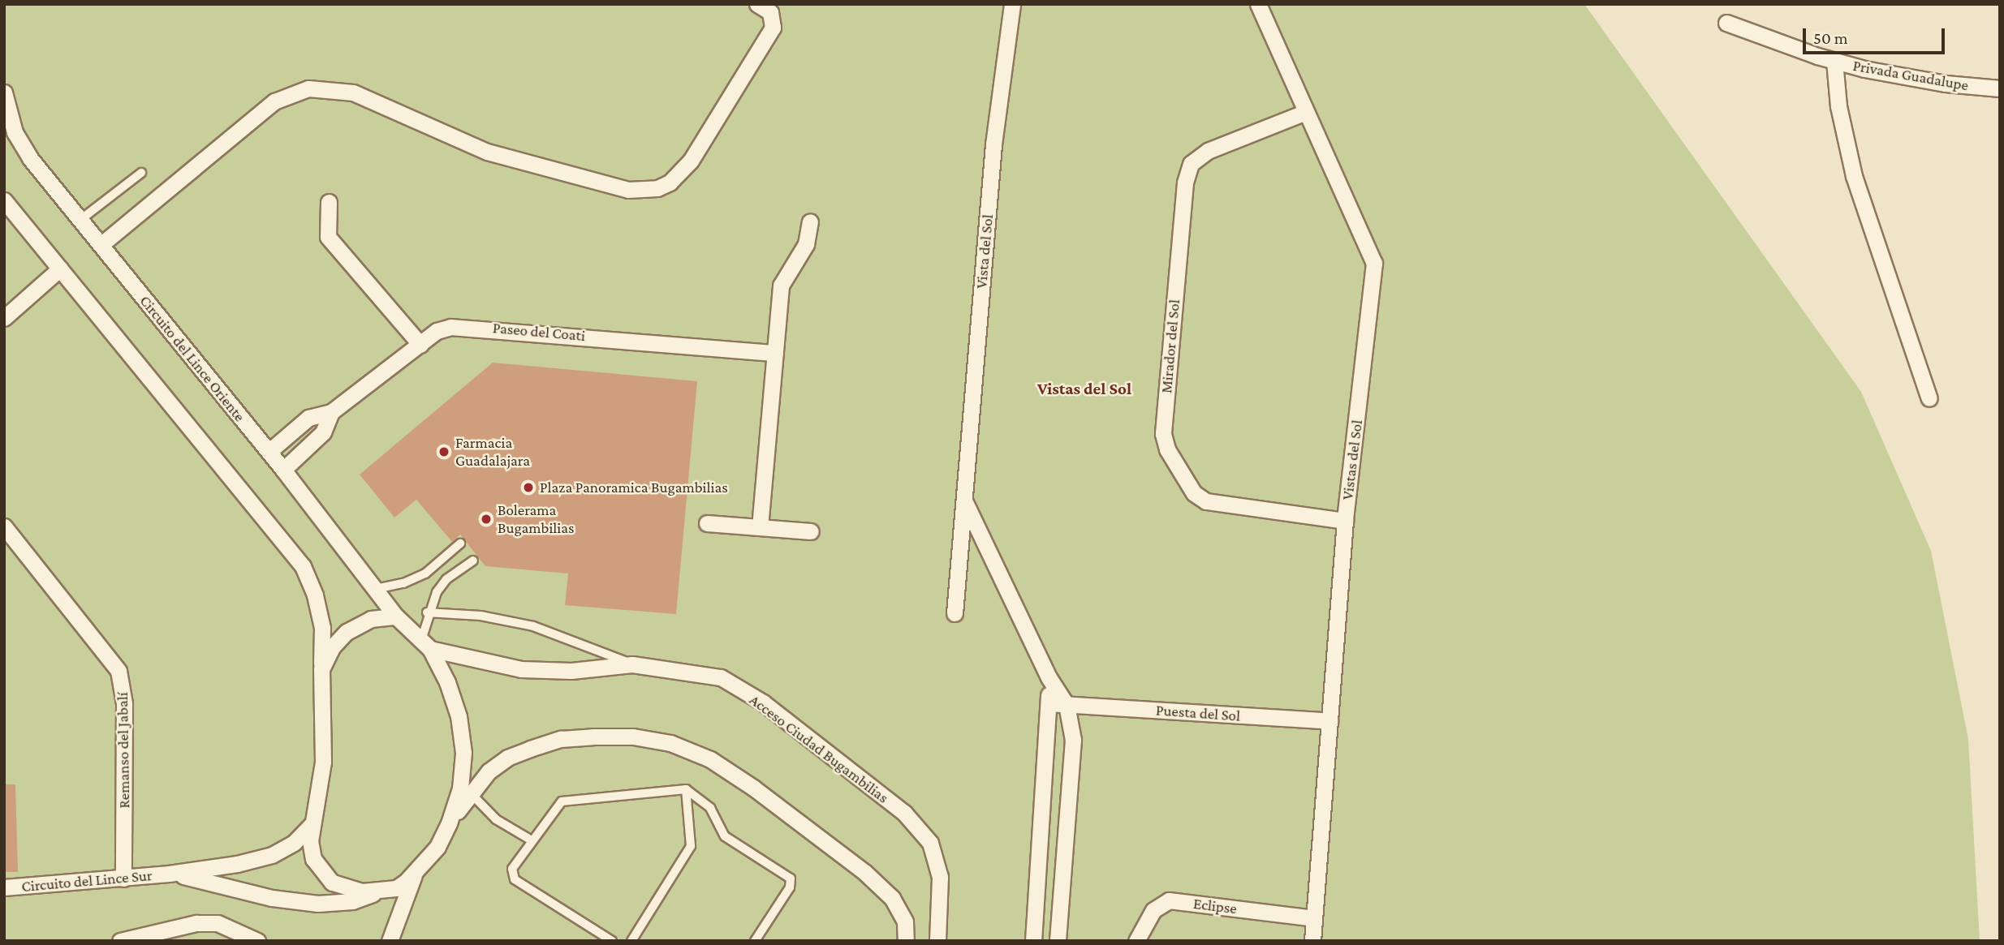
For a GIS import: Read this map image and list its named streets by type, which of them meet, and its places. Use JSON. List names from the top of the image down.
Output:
{
  "streets": {
    "street": [
      "Privada Guadalupe",
      "Vista del Sol",
      "Paseo del Coati",
      "Mirador del Sol",
      "Circuito del Lince Oriente",
      "Vistas del Sol",
      "Puesta del Sol",
      "Acceso Ciudad Bugambilias",
      "Remanso del Jabalí",
      "Circuito del Lince Sur",
      "Eclipse"
    ]
  },
  "crossings": [
    ["Paseo del Coati", "Circuito del Lince Oriente"],
    ["Mirador del Sol", "Vistas del Sol"],
    ["Circuito del Lince Oriente", "Acceso Ciudad Bugambilias"],
    ["Vistas del Sol", "Puesta del Sol"],
    ["Vistas del Sol", "Eclipse"],
    ["Remanso del Jabalí", "Circuito del Lince Sur"]
  ],
  "districts": ["Vistas del Sol"],
  "places": ["Farmacia Guadalajara", "Plaza Panoramica Bugambilias", "Bolerama Bugambilias"],
  "scale_bar": "50 m"
}
